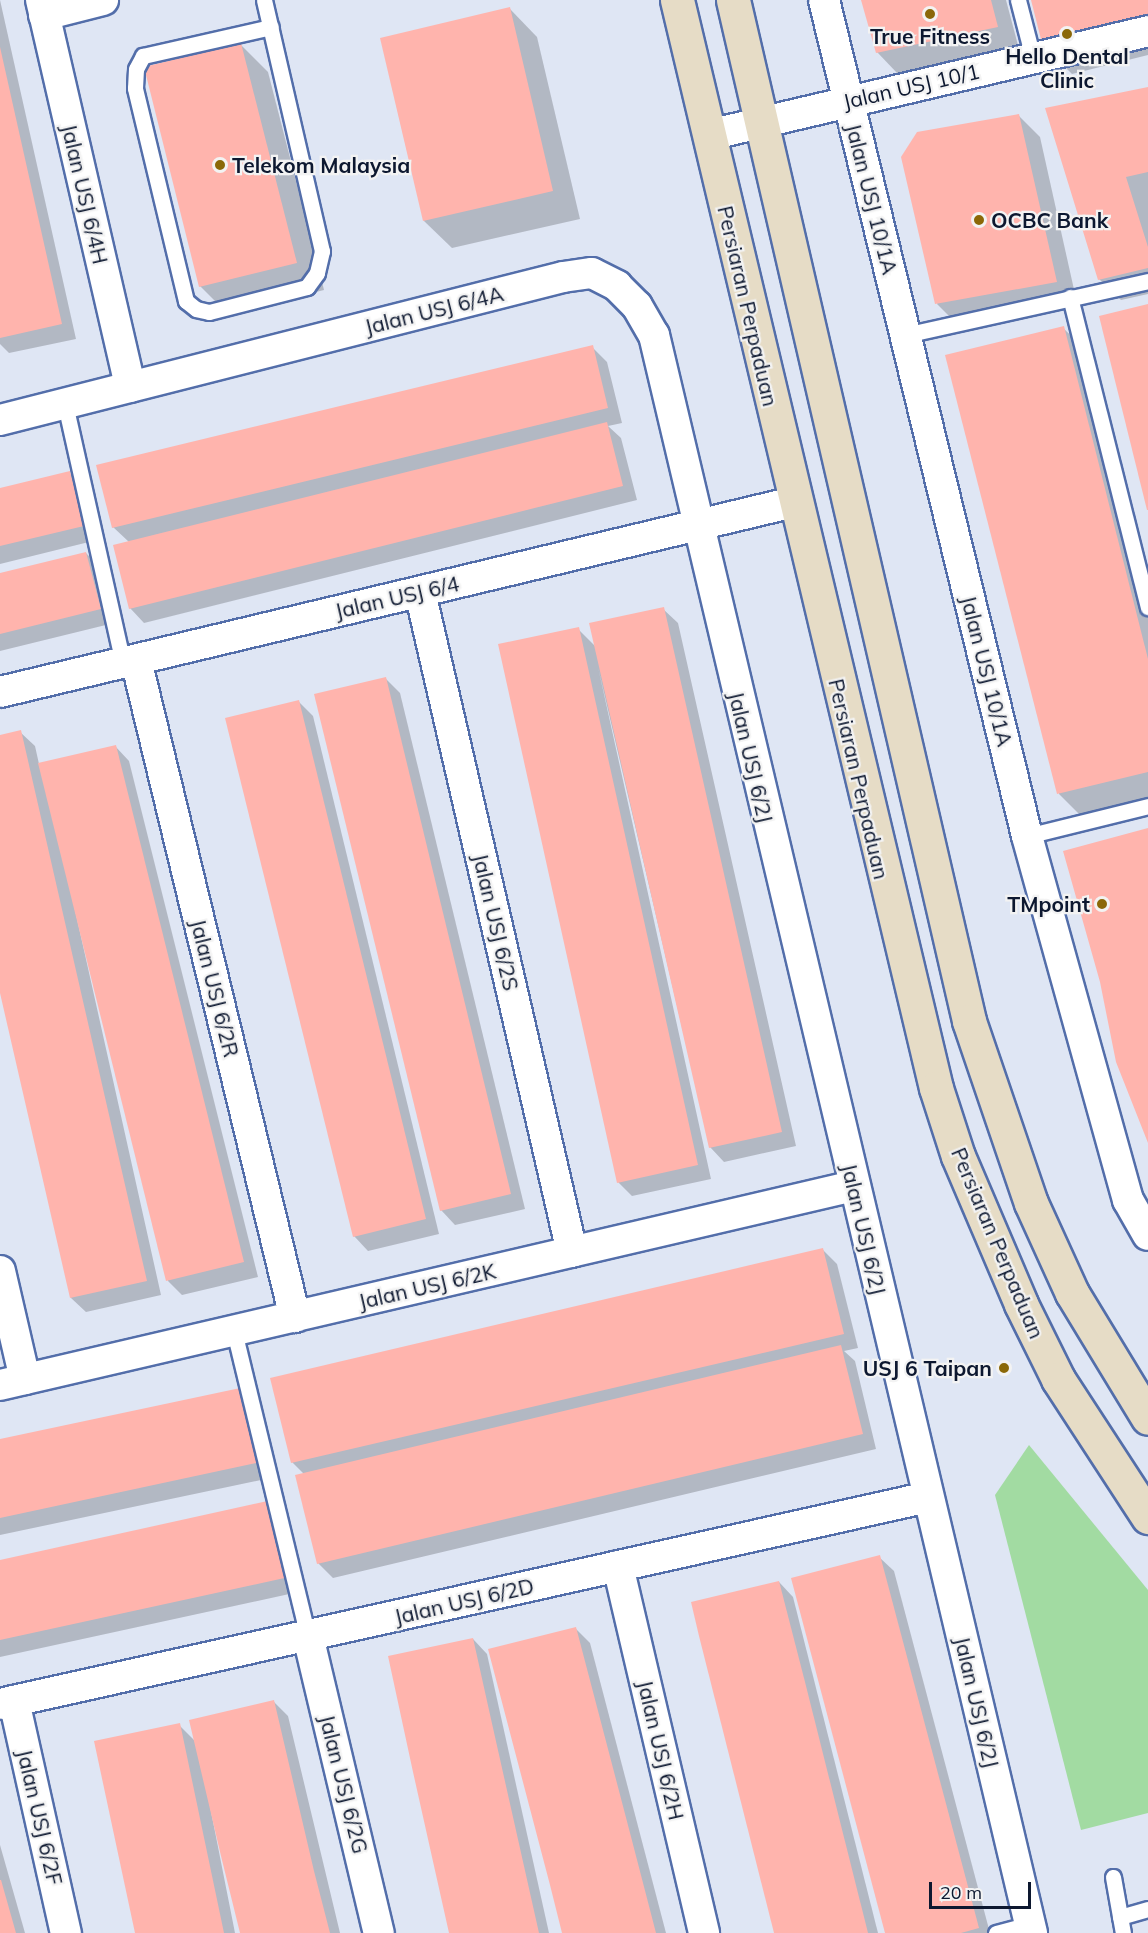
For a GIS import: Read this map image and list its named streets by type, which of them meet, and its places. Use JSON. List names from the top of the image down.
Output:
{
  "streets": {
    "main road": ["Persiaran Perpaduan"],
    "street": [
      "Jalan USJ 10/1",
      "Jalan USJ 6/4H",
      "Jalan USJ 10/1A",
      "Jalan USJ 6/4A",
      "Jalan USJ 6/4",
      "Jalan USJ 6/2J",
      "Jalan USJ 6/2S",
      "Jalan USJ 6/2R",
      "Jalan USJ 6/2K",
      "Jalan USJ 6/2D",
      "Jalan USJ 6/2H",
      "Jalan USJ 6/2G",
      "Jalan USJ 6/2F"
    ]
  },
  "crossings": [
    ["Jalan USJ 10/1", "Jalan USJ 10/1A"],
    ["Jalan USJ 10/1", "Persiaran Perpaduan"],
    ["Jalan USJ 6/4H", "Jalan USJ 6/4A"],
    ["Persiaran Perpaduan", "Jalan USJ 6/4"],
    ["Jalan USJ 6/4A", "Jalan USJ 6/4"],
    ["Jalan USJ 6/4A", "Jalan USJ 6/2J"],
    ["Jalan USJ 6/4", "Jalan USJ 6/2J"],
    ["Jalan USJ 6/4", "Jalan USJ 6/2S"],
    ["Jalan USJ 6/4", "Jalan USJ 6/2R"],
    ["Jalan USJ 6/2J", "Jalan USJ 6/2K"],
    ["Jalan USJ 6/2J", "Jalan USJ 6/2D"],
    ["Jalan USJ 6/2S", "Jalan USJ 6/2K"],
    ["Jalan USJ 6/2R", "Jalan USJ 6/2K"],
    ["Jalan USJ 6/2D", "Jalan USJ 6/2H"],
    ["Jalan USJ 6/2D", "Jalan USJ 6/2G"],
    ["Jalan USJ 6/2D", "Jalan USJ 6/2F"]
  ],
  "places": [
    "True Fitness",
    "Hello Dental Clinic",
    "Telekom Malaysia",
    "OCBC Bank",
    "TMpoint",
    "USJ 6 Taipan"
  ],
  "scale_bar": "20 m"
}
